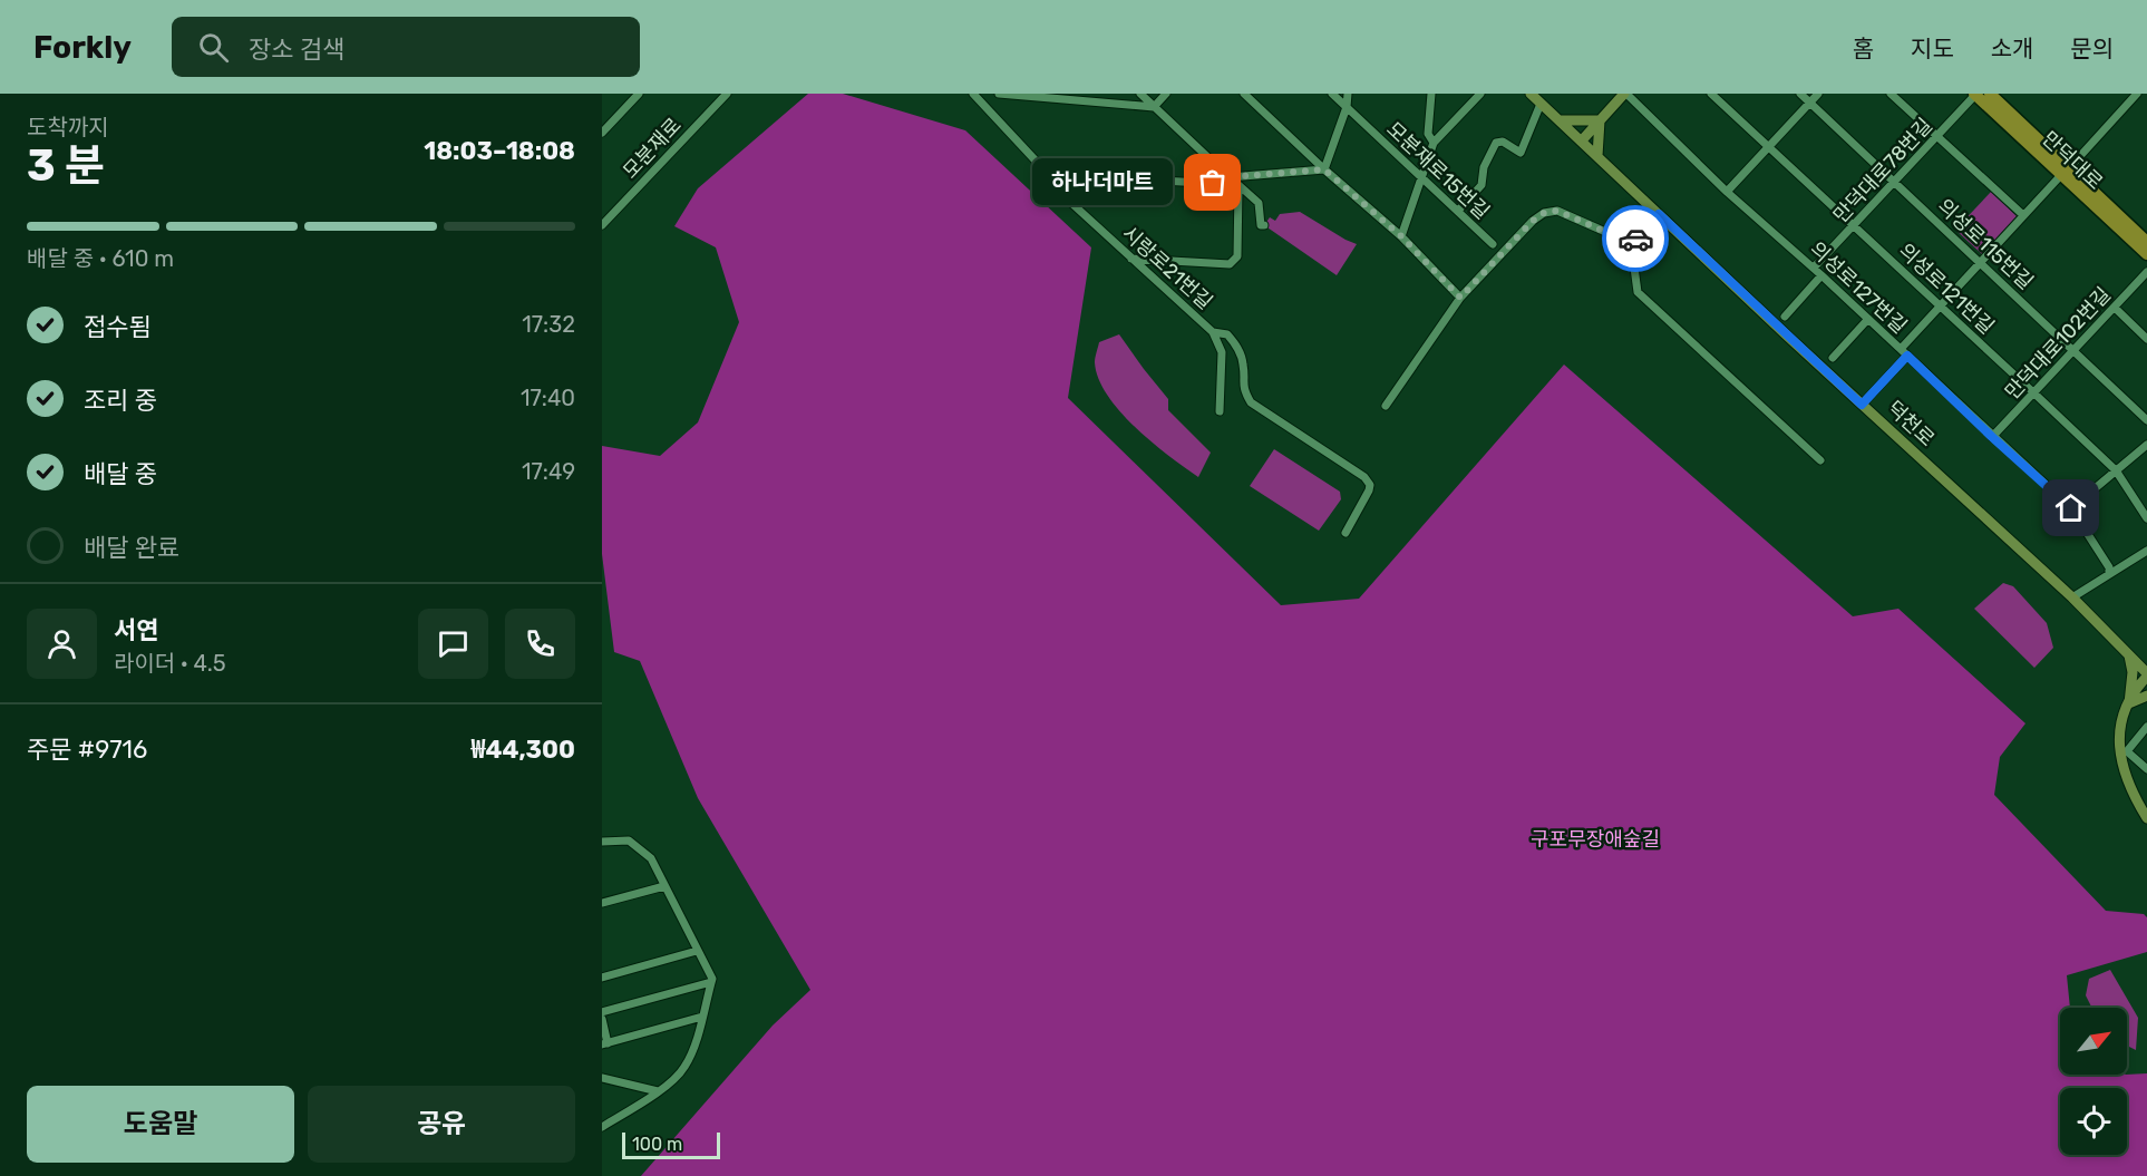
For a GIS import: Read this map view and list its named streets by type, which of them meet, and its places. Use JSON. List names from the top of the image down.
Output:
{
  "streets": {
    "main road": ["만덕대로", "덕천로"],
    "street": [
      "모분재로",
      "모분재로15번길",
      "만덕대로78번길",
      "의성로115번길",
      "시랑로21번길",
      "의성로127번길",
      "의성로121번길",
      "만덕대로102번길"
    ]
  },
  "crossings": [
    ["만덕대로", "만덕대로78번길"],
    ["만덕대로78번길", "의성로115번길"],
    ["만덕대로78번길", "의성로127번길"],
    ["만덕대로78번길", "의성로121번길"],
    ["의성로115번길", "만덕대로102번길"],
    ["의성로127번길", "만덕대로102번길"],
    ["의성로121번길", "만덕대로102번길"]
  ],
  "parks": ["구포무장애숲길"],
  "places": ["하나더마트"],
  "scale_bar": "100 m",
  "north": "top right",
  "page": {
    "header": "Forkly",
    "search": "장소 검색",
    "nav": [
      "홈",
      "지도",
      "소개",
      "문의"
    ],
    "heading": ["3 분", "도착까지", "18:03–18:08"],
    "panel": [
      "서연",
      "라이더 · 4.5",
      "주문 #9716",
      "₩44,300"
    ],
    "bubble": "하나더마트",
    "bar": "배달 중 · 610 m",
    "list": [
      ["접수됨", "17:32"],
      ["조리 중", "17:40"],
      ["배달 중", "17:49"],
      "배달 완료"
    ],
    "buttons": ["도움말", "공유"],
    "scale": "100 m"
  }
}
